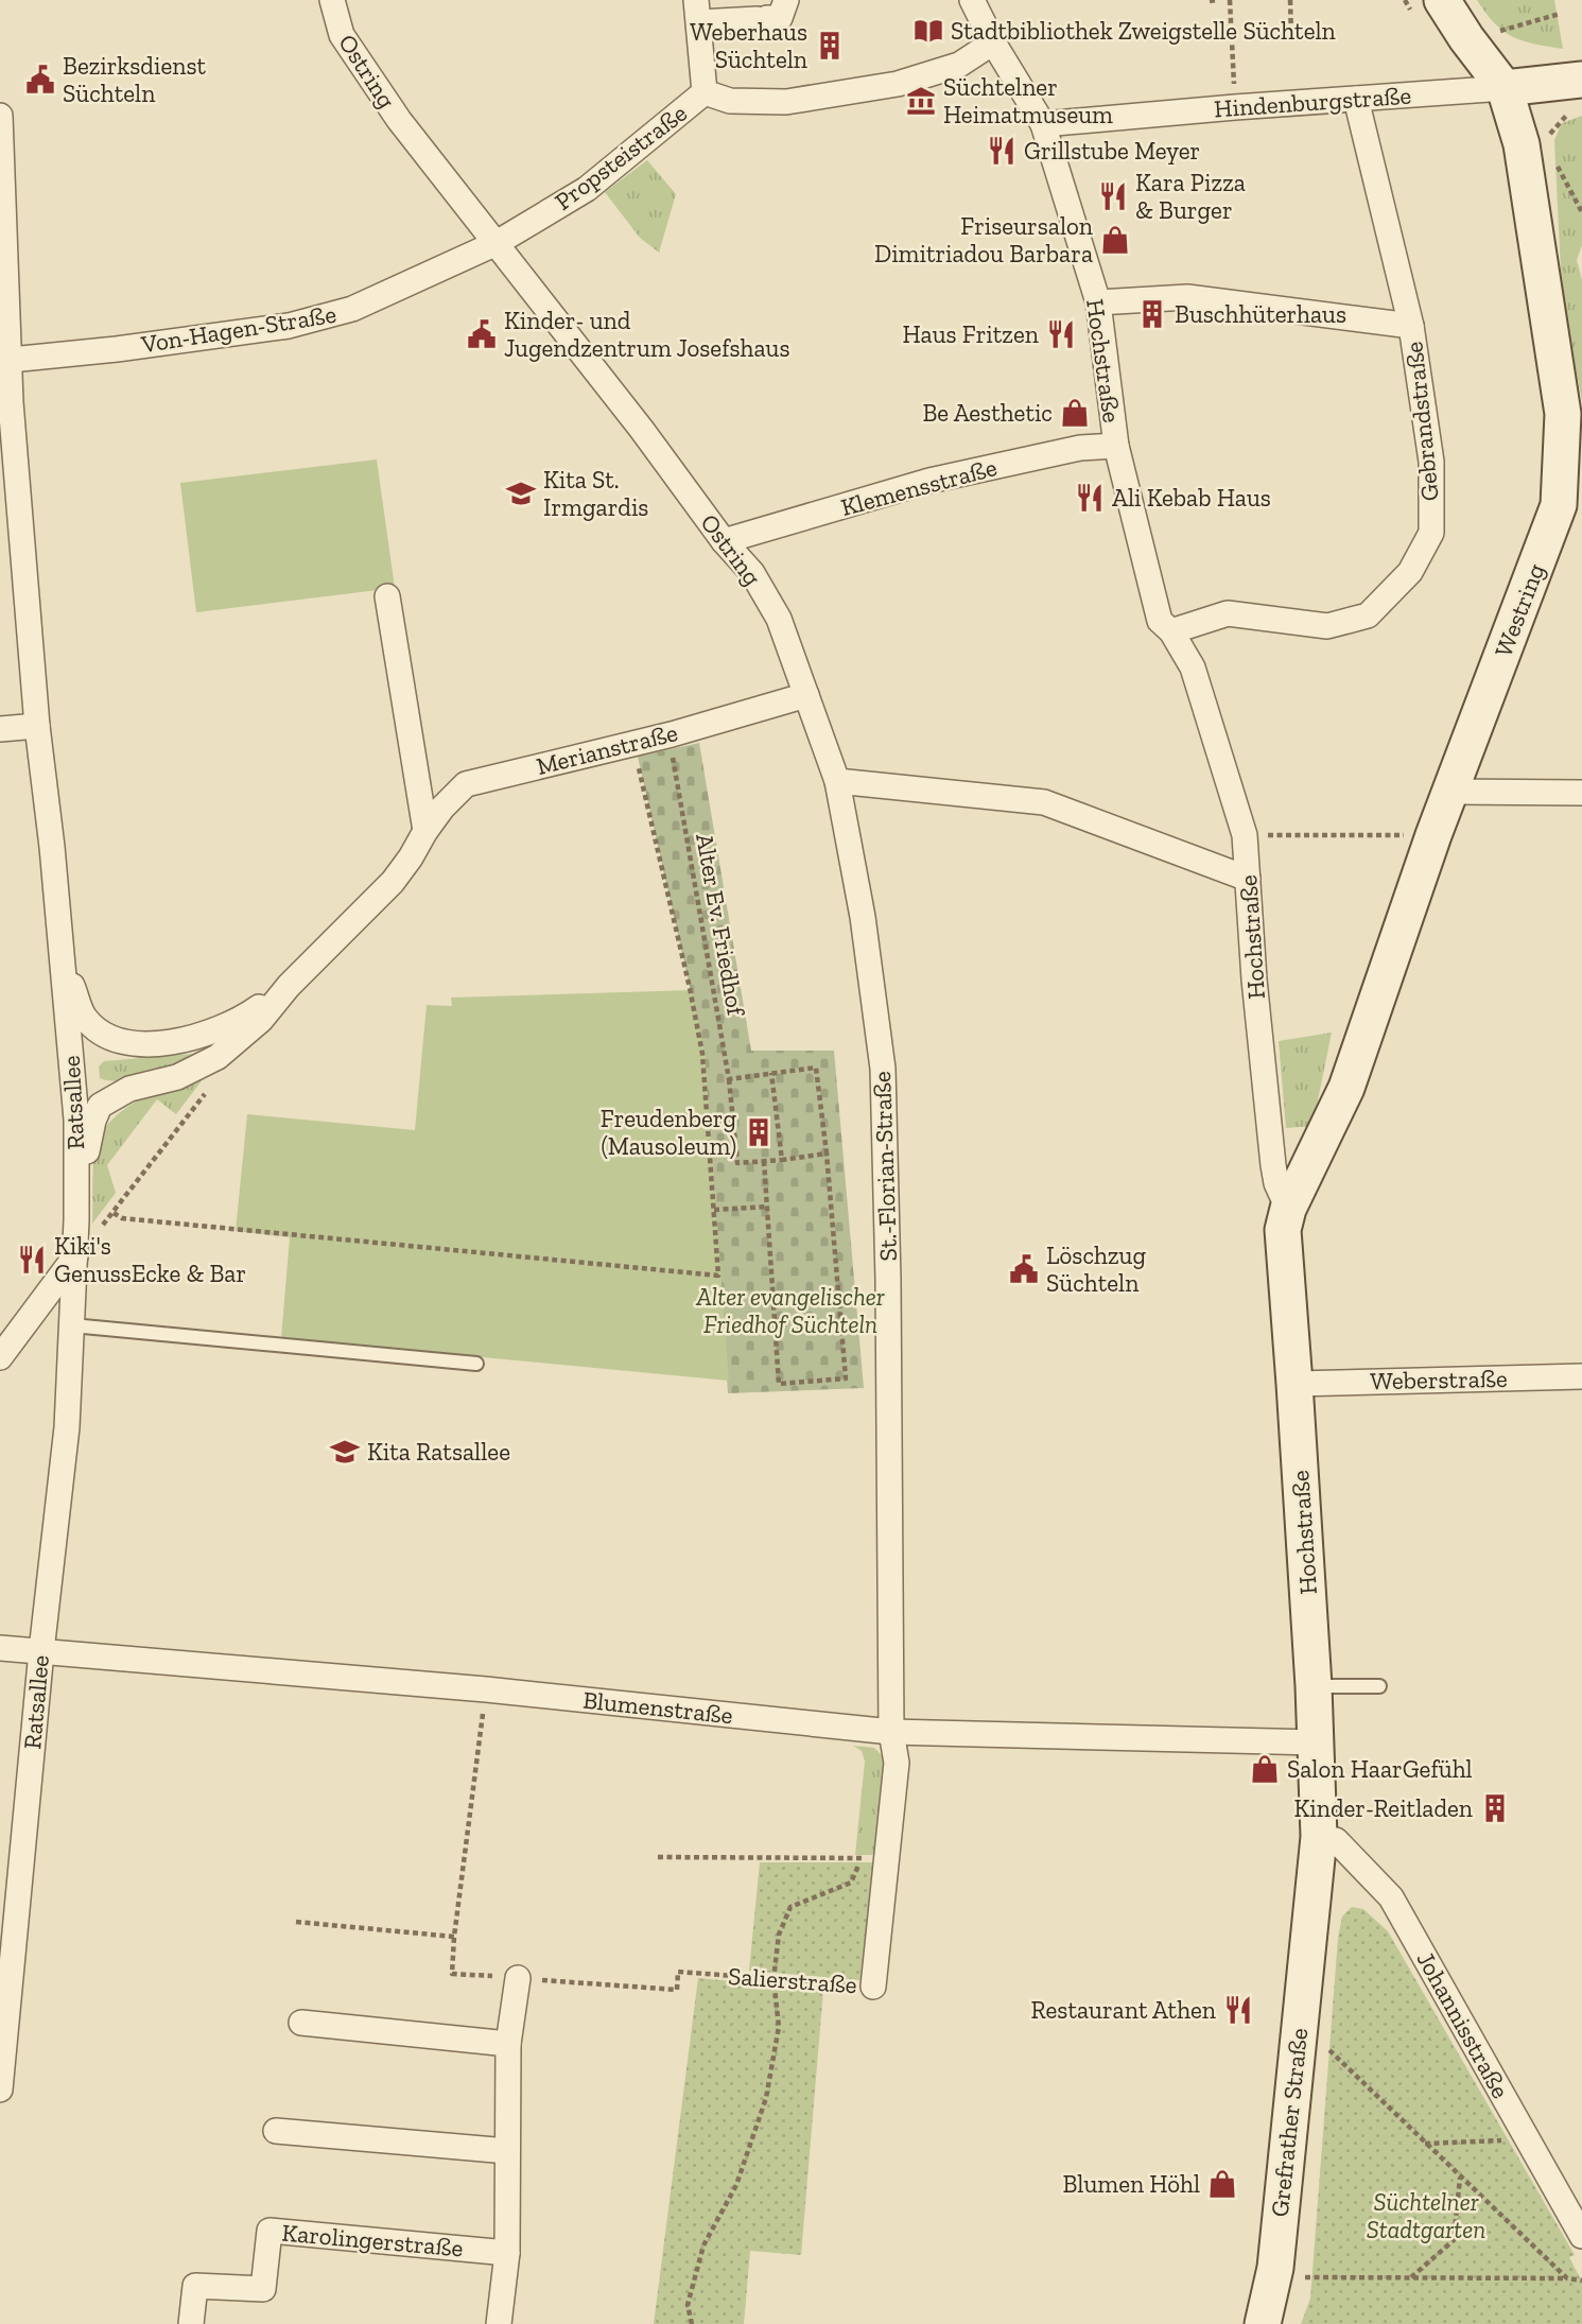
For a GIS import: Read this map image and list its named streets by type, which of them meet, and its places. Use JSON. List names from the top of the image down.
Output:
{
  "streets": {
    "main road": [
      "Hindenburgstraße",
      "Hochstraße",
      "Westring",
      "Grefrather Straße"
    ],
    "street": [
      "Ostring",
      "Propsteistraße",
      "Von-Hagen-Straße",
      "Gebrandstraße",
      "Klemensstraße",
      "Merianstraße",
      "Ratsallee",
      "St.-Florian-Straße",
      "Weberstraße",
      "Blumenstraße",
      "Salierstraße",
      "Johannisstraße",
      "Karolingerstraße"
    ],
    "path": ["Alter Ev. Friedhof"]
  },
  "crossings": [
    ["Ostring", "Propsteistraße"],
    ["Ostring", "Von-Hagen-Straße"],
    ["Ostring", "Klemensstraße"],
    ["Ostring", "Merianstraße"],
    ["Ostring", "St.-Florian-Straße"],
    ["Hindenburgstraße", "Hochstraße"],
    ["Hindenburgstraße", "Gebrandstraße"],
    ["Hindenburgstraße", "Westring"],
    ["Propsteistraße", "Von-Hagen-Straße"],
    ["Propsteistraße", "Hochstraße"],
    ["Von-Hagen-Straße", "Ratsallee"],
    ["Hochstraße", "Gebrandstraße"],
    ["Hochstraße", "Klemensstraße"],
    ["Hochstraße", "Westring"],
    ["Hochstraße", "Weberstraße"],
    ["Hochstraße", "Blumenstraße"],
    ["Hochstraße", "Johannisstraße"],
    ["Hochstraße", "Grefrather Straße"],
    ["Merianstraße", "Alter Ev. Friedhof"],
    ["Merianstraße", "Ratsallee"],
    ["Ratsallee", "Blumenstraße"],
    ["St.-Florian-Straße", "Blumenstraße"],
    ["St.-Florian-Straße", "Salierstraße"],
    ["Blumenstraße", "Salierstraße"]
  ],
  "parks": ["Alter evangelischer Friedhof Süchteln", "Süchtelner Stadtgarten"],
  "places": {
    "library": ["Stadtbibliothek Zweigstelle Süchteln"],
    "building": [
      "Weberhaus Süchteln",
      "Buschhüterhaus",
      "Freudenberg (Mausoleum)",
      "Kinder-Reitladen"
    ],
    "public building": ["Bezirksdienst Süchteln", "Kinder- und Jugendzentrum Josefshaus", "Löschzug Süchteln"],
    "museum": ["Süchtelner Heimatmuseum"],
    "restaurant": [
      "Grillstube Meyer",
      "Kara Pizza & Burger",
      "Haus Fritzen",
      "Ali Kebab Haus",
      "Kiki's GenussEcke & Bar",
      "Restaurant Athen"
    ],
    "shop": [
      "Friseursalon Dimitriadou Barbara",
      "Be Aesthetic",
      "Salon HaarGefühl",
      "Blumen Höhl"
    ],
    "school or university": ["Kita St. Irmgardis", "Kita Ratsallee"]
  }
}
